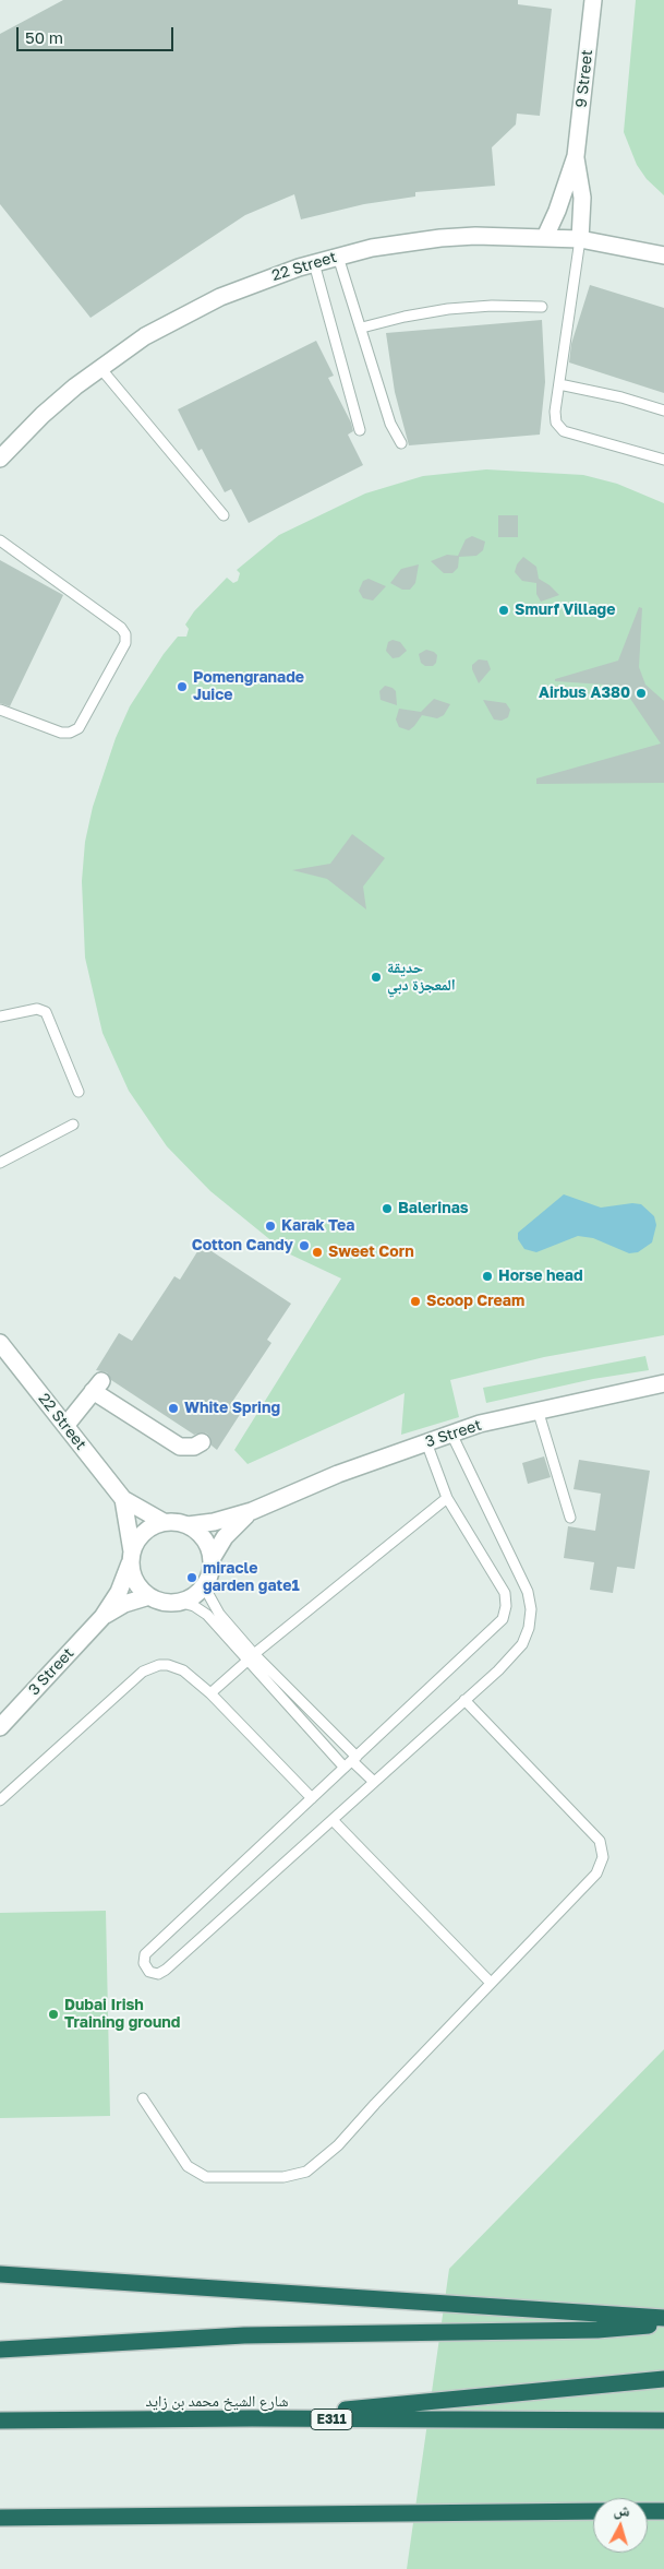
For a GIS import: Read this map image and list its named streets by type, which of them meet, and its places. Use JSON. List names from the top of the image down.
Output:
{
  "streets": {
    "highway": ["شارع الشيخ محمد بن زايد", "E311"],
    "street": ["9 Street", "22 Street", "3 Street"]
  },
  "crossings": [
    ["9 Street", "22 Street"],
    ["22 Street", "3 Street"]
  ],
  "places": [
    "Smurf Village",
    "Pomengranade Juice",
    "Airbus A380",
    "حديقة المعجزة دبي",
    "Balerinas",
    "Karak Tea",
    "Cotton Candy",
    "Sweet Corn",
    "Horse head",
    "Scoop Cream",
    "White Spring",
    "miracle garden gate1",
    "Dubai Irish Training ground"
  ],
  "scale_bar": "50 m",
  "north": "top"
}
